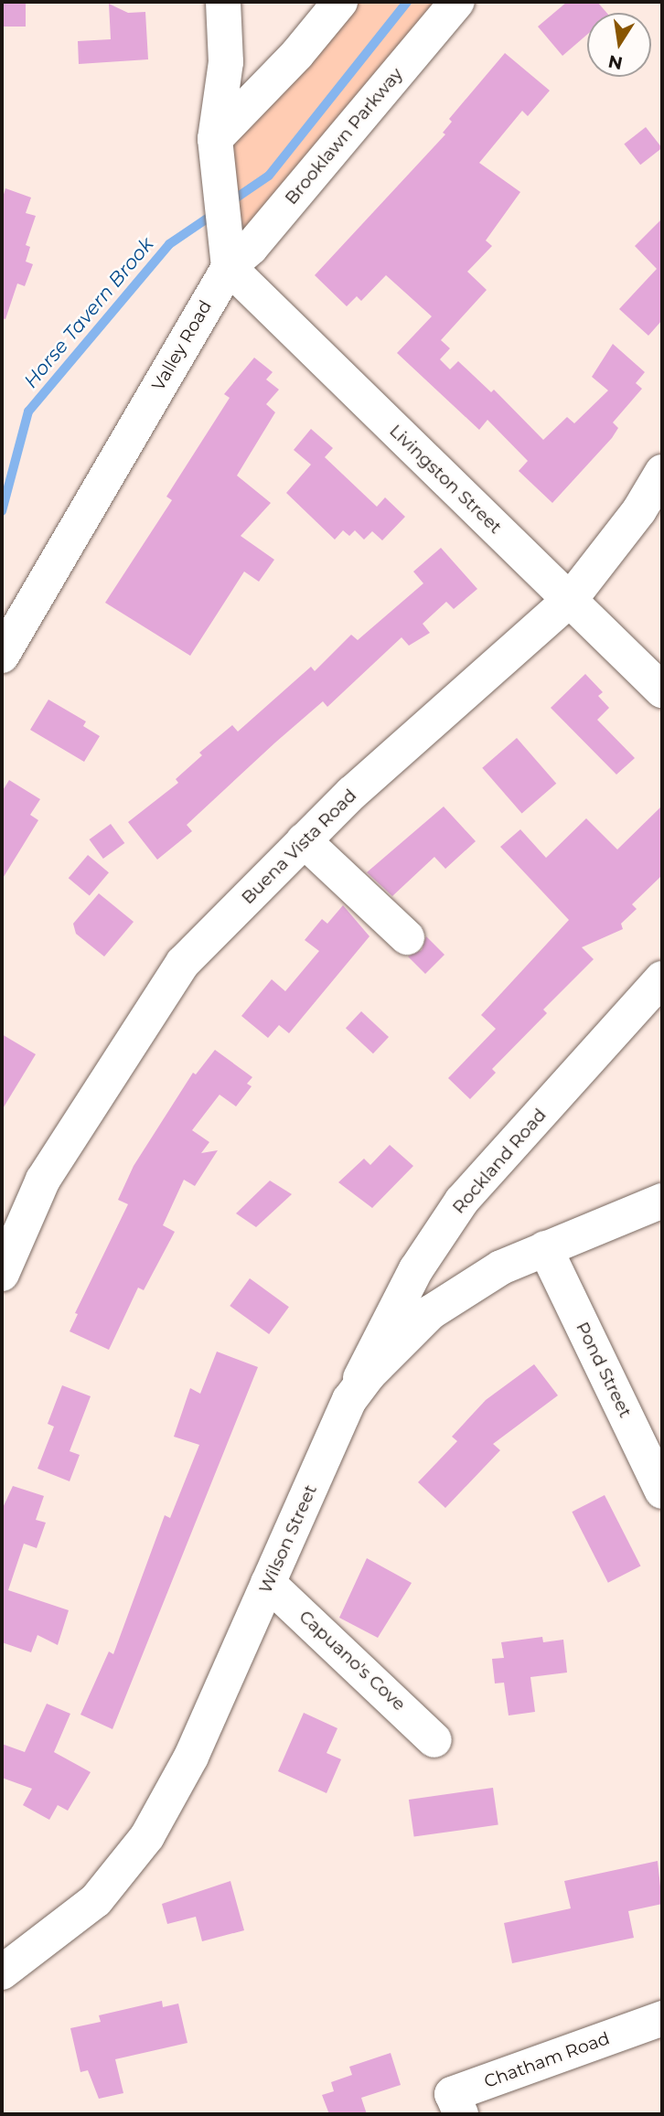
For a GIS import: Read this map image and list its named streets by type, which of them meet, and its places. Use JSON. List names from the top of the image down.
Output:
{
  "streets": {
    "street": [
      "Brooklawn Parkway",
      "Valley Road",
      "Livingston Street",
      "Buena Vista Road",
      "Rockland Road",
      "Pond Street",
      "Wilson Street",
      "Capuano's Cove",
      "Chatham Road"
    ]
  },
  "crossings": [
    ["Brooklawn Parkway", "Valley Road"],
    ["Brooklawn Parkway", "Livingston Street"],
    ["Valley Road", "Livingston Street"],
    ["Livingston Street", "Buena Vista Road"],
    ["Rockland Road", "Wilson Street"],
    ["Pond Street", "Wilson Street"],
    ["Wilson Street", "Capuano's Cove"]
  ],
  "water": ["Horse Tavern Brook"],
  "north": "bottom"
}
